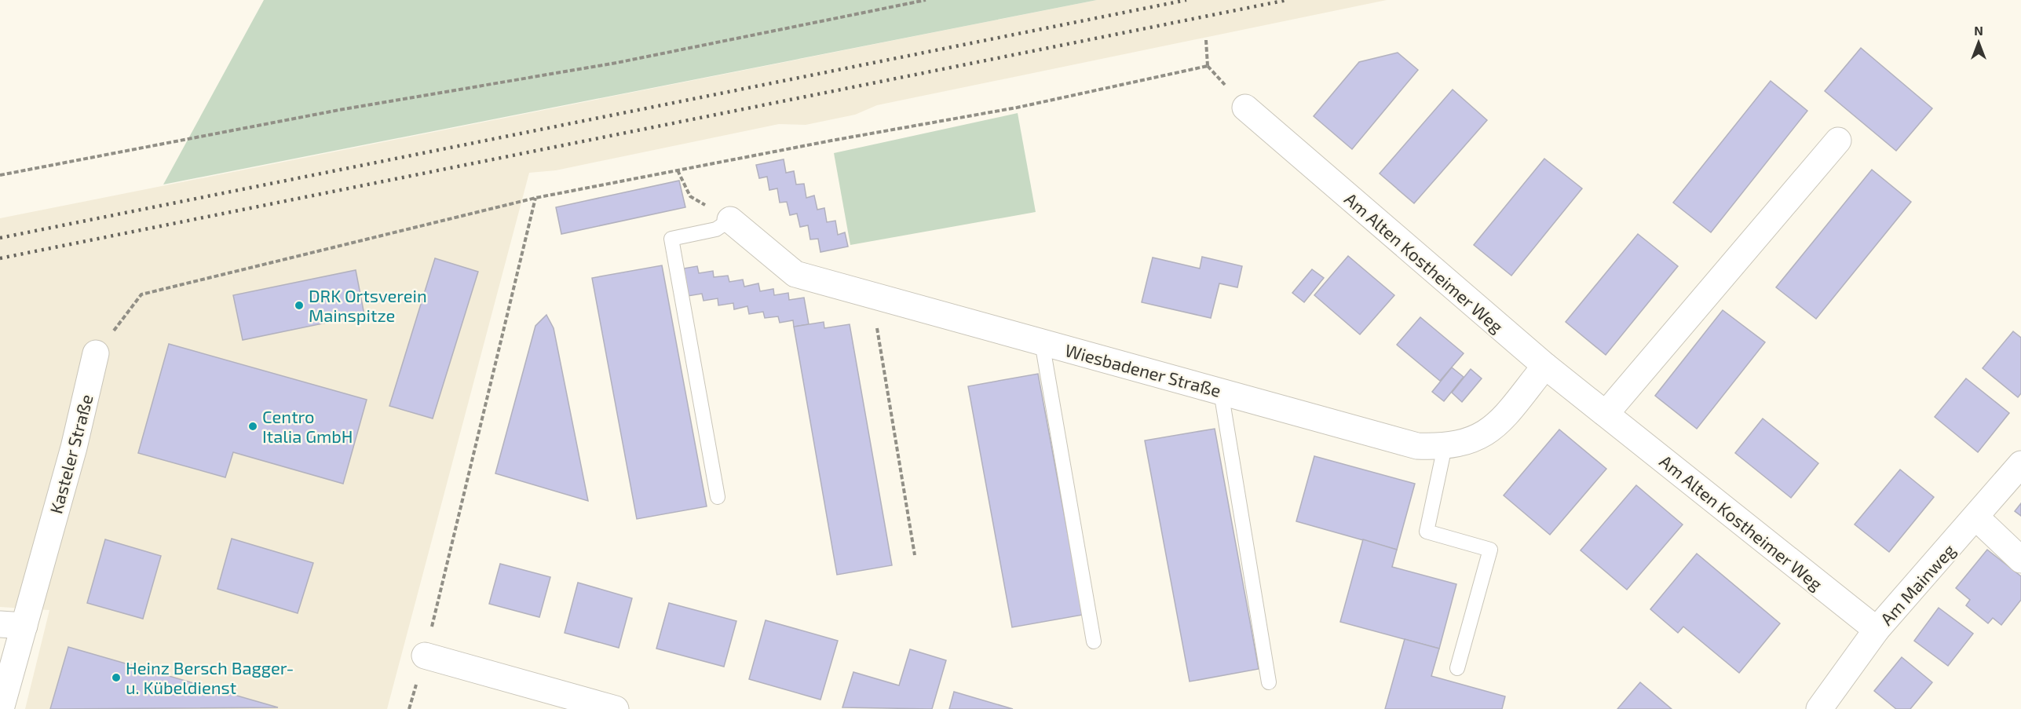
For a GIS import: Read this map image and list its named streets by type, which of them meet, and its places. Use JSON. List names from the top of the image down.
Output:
{
  "streets": {
    "street": [
      "Am Alten Kostheimer Weg",
      "Wiesbadener Straße",
      "Kasteler Straße",
      "Am Mainweg"
    ]
  },
  "crossings": [
    ["Am Alten Kostheimer Weg", "Wiesbadener Straße"],
    ["Am Alten Kostheimer Weg", "Am Mainweg"]
  ],
  "places": ["DRK Ortsverein Mainspitze", "Centro Italia GmbH", "Heinz Bersch Bagger- u. Kübeldienst"],
  "north": "top"
}
